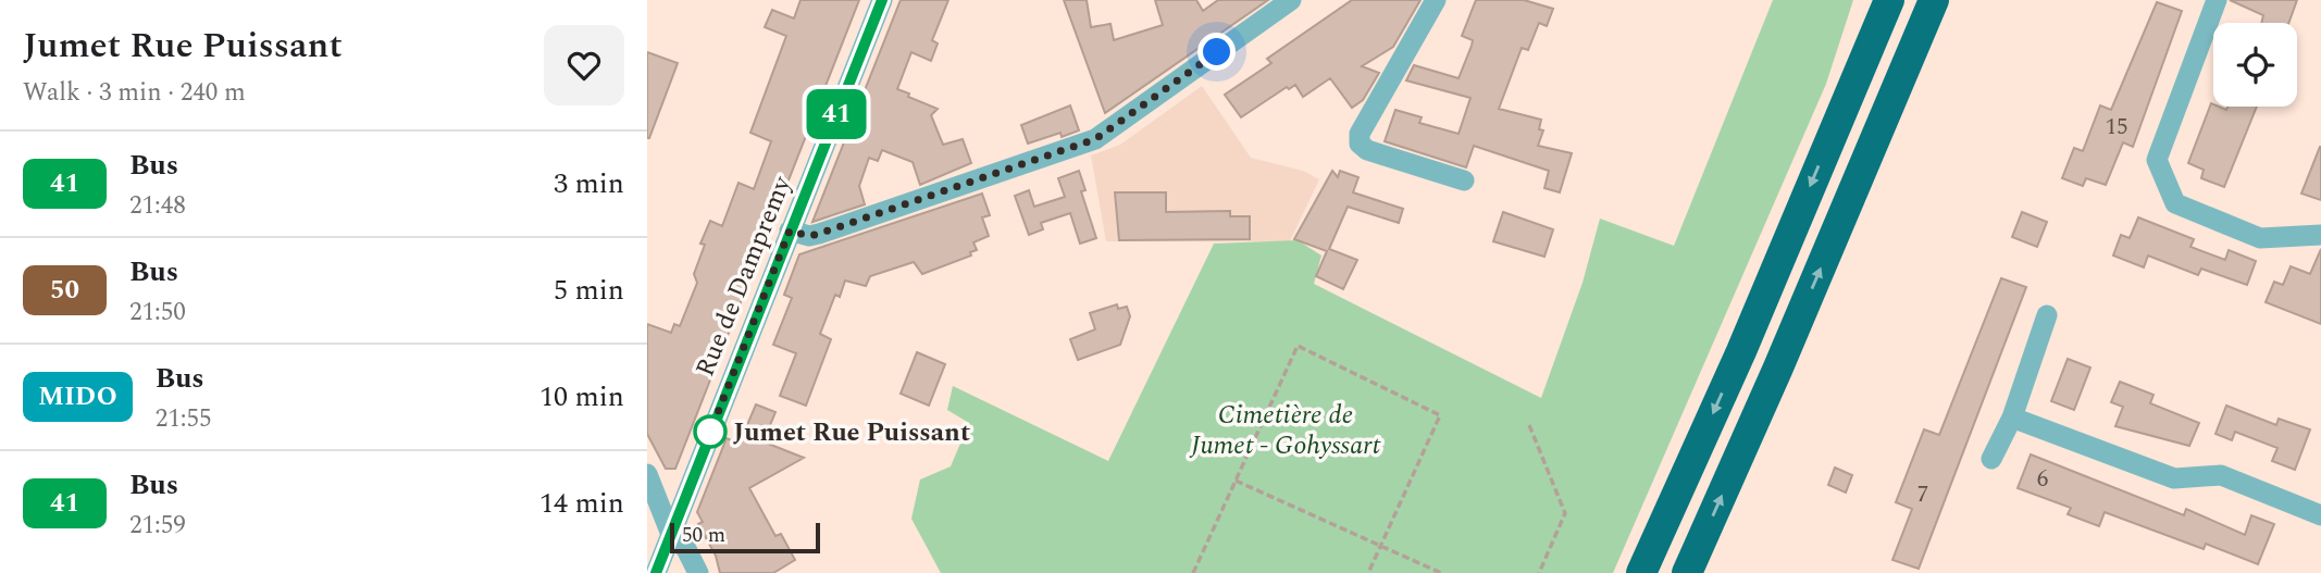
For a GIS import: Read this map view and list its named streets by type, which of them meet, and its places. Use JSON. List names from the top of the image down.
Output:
{
  "streets": {
    "street": ["Rue de Dampremy"]
  },
  "parks": ["Cimetière de Jumet - Gohyssart"],
  "places": ["Jumet Rue Puissant"],
  "lines": ["bus line 41"],
  "house_numbers": ["15", "6", "7"],
  "scale_bar": "50 m",
  "page": {
    "heading": ["Jumet Rue Puissant", "Walk · 3 min · 240 m"],
    "on_map": "41",
    "list": [
      {
        "mark": "41",
        "name": "Bus",
        "note": "21:48",
        "value": "3 min"
      },
      {
        "mark": "50",
        "name": "Bus",
        "note": "21:50",
        "value": "5 min"
      },
      {
        "mark": "MIDO",
        "name": "Bus",
        "note": "21:55",
        "value": "10 min"
      },
      {
        "mark": "41",
        "name": "Bus",
        "note": "21:59",
        "value": "14 min"
      }
    ],
    "scale": "50 m"
  }
}
